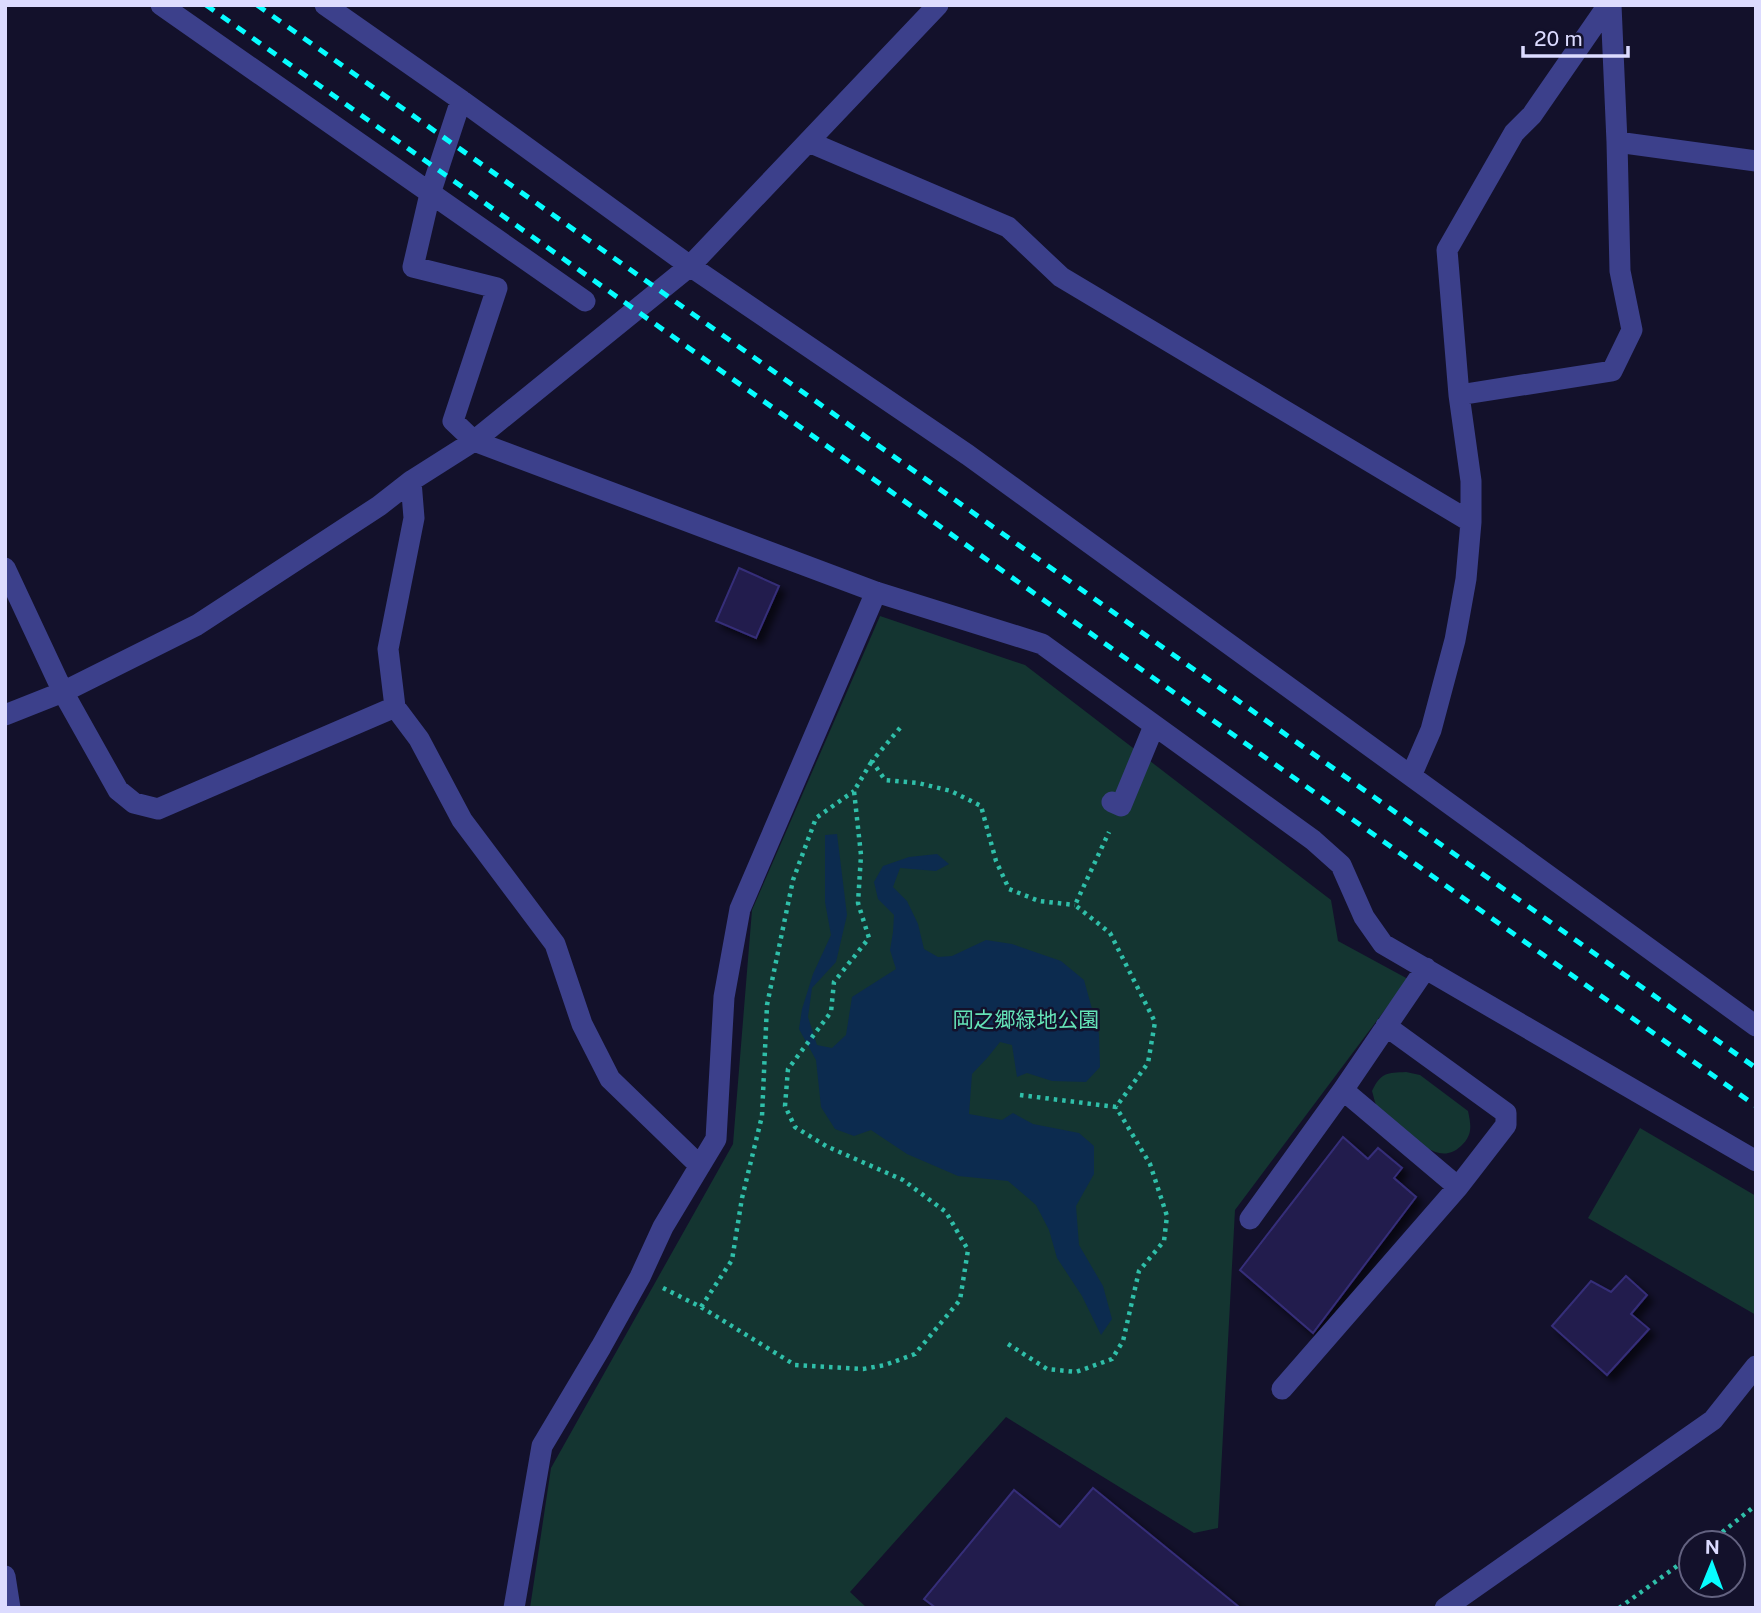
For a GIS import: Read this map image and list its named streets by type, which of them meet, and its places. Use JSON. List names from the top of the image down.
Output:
{
  "parks": ["岡之郷緑地公園"],
  "scale_bar": "20 m",
  "north": "top"
}
